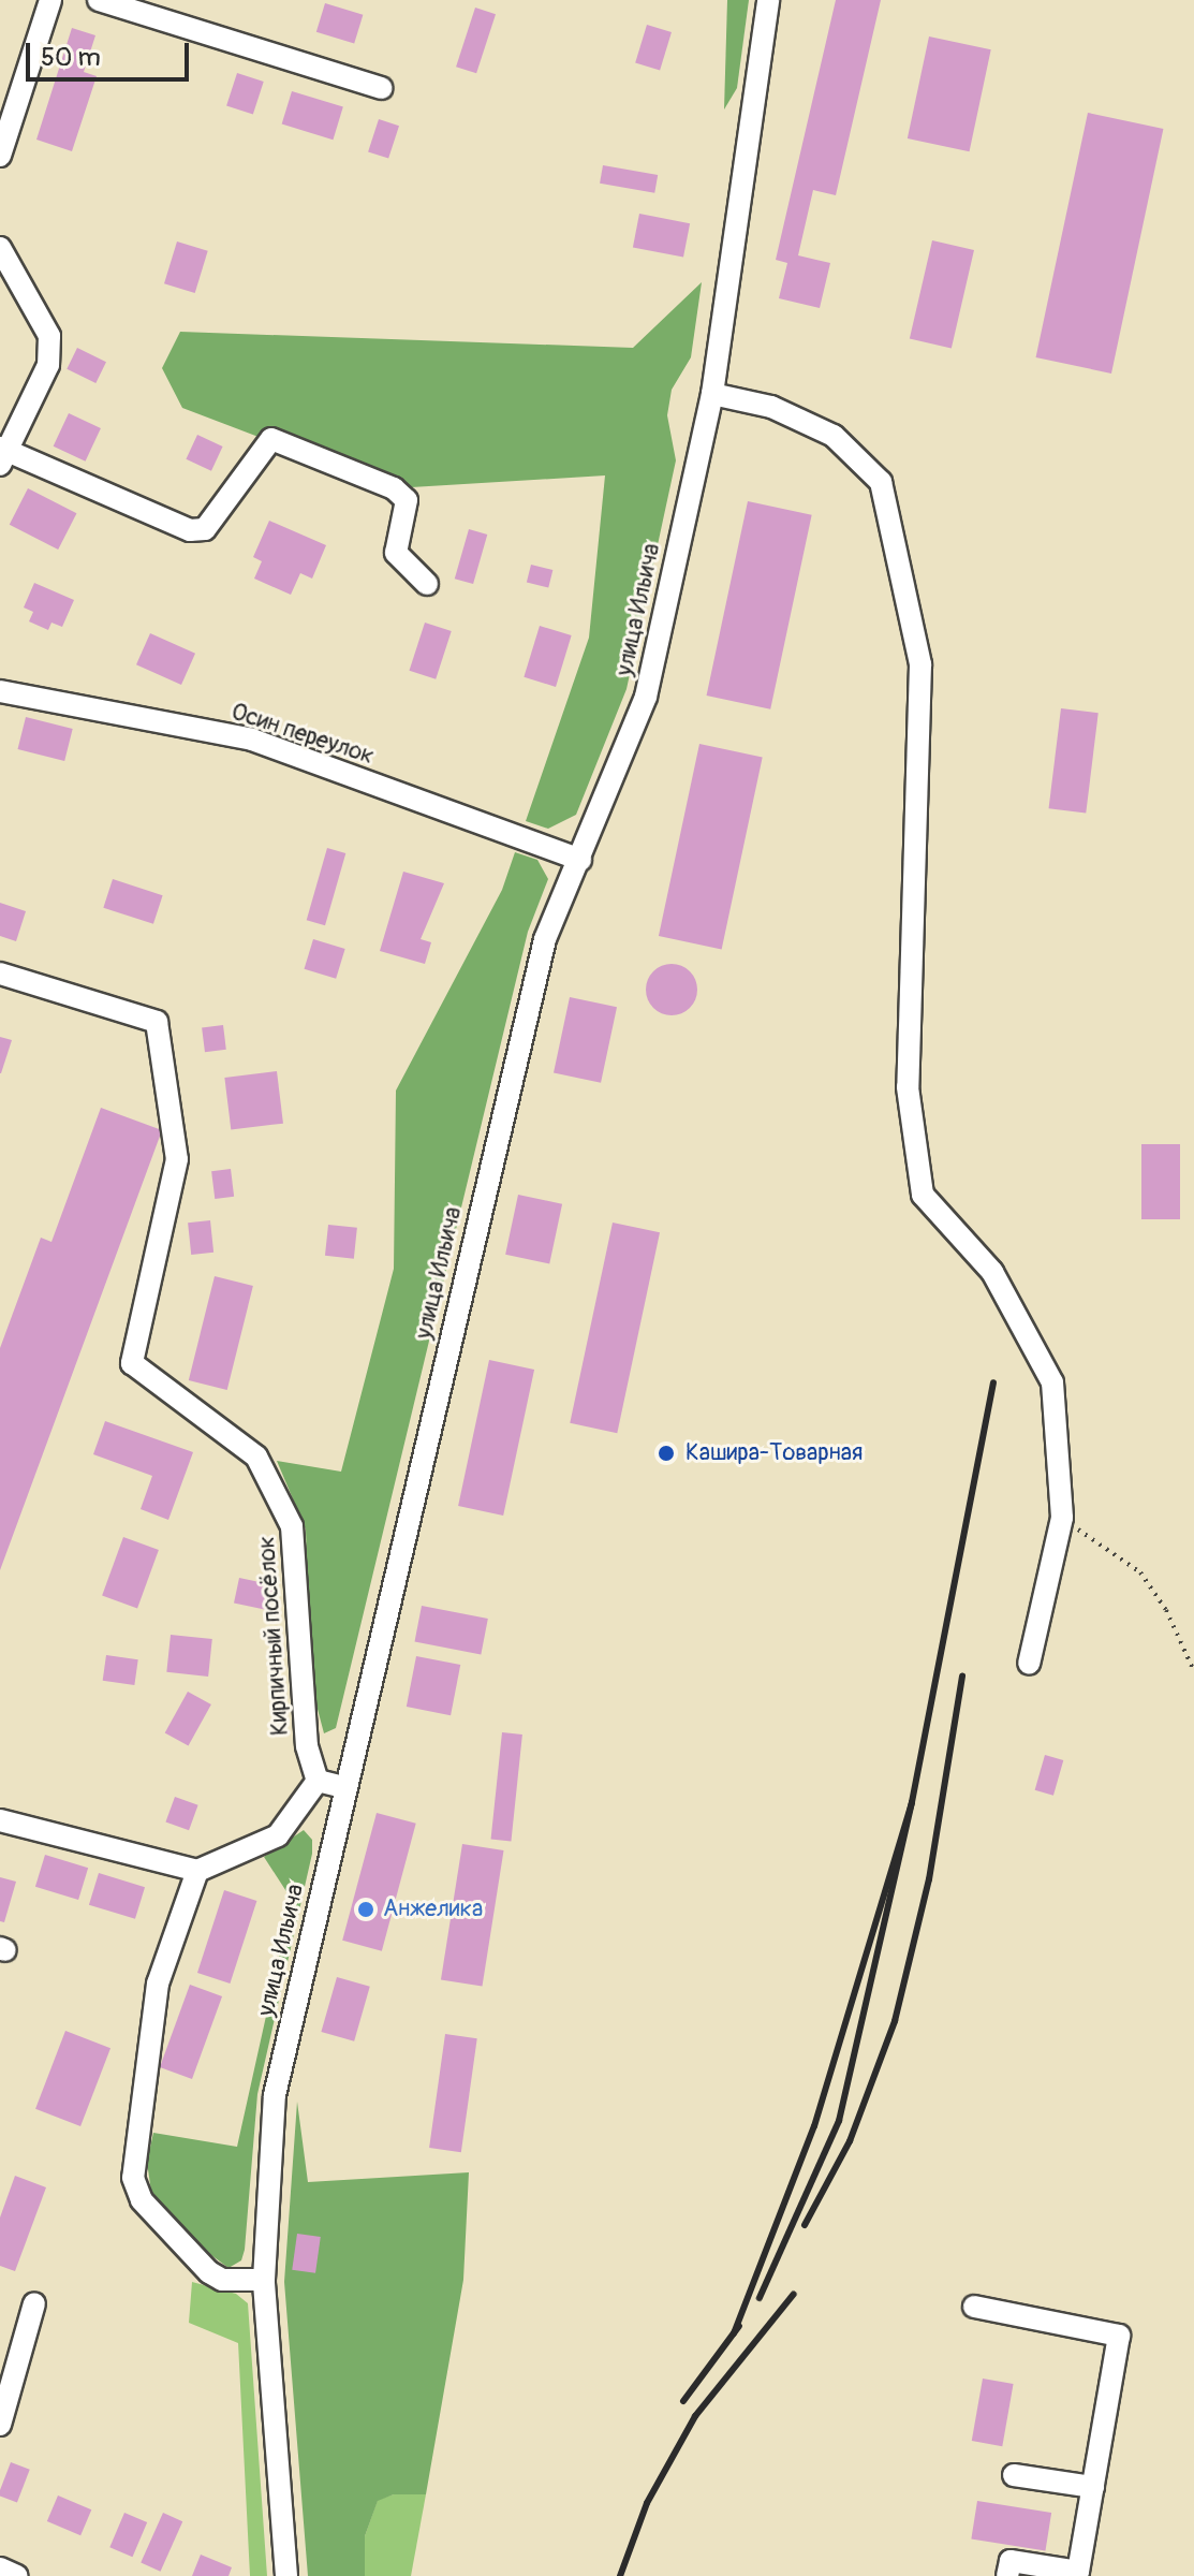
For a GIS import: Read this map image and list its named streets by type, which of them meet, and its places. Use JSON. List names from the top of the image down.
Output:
{
  "streets": {
    "street": ["улица Ильича", "Осин переулок", "Кирпичный посёлок"]
  },
  "crossings": [
    ["улица Ильича", "Осин переулок"]
  ],
  "places": ["Кашира-Товарная", "Анжелика"],
  "scale_bar": "50 m"
}
